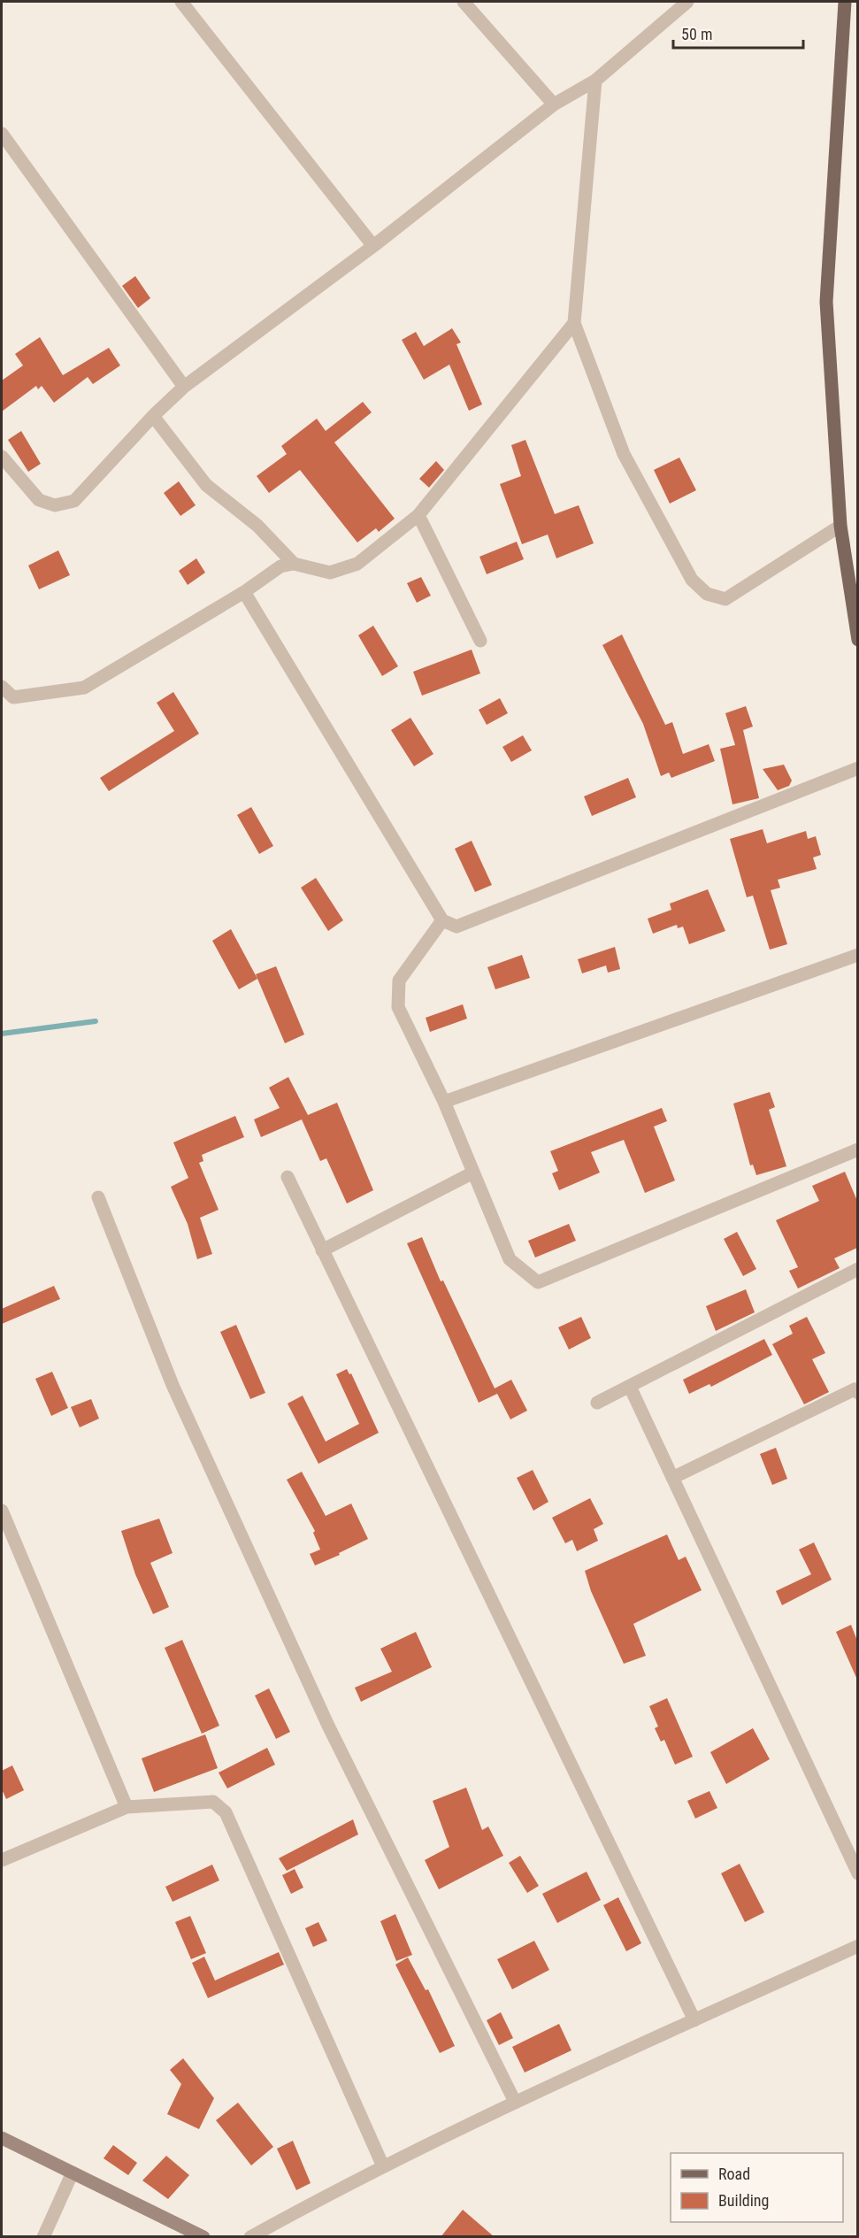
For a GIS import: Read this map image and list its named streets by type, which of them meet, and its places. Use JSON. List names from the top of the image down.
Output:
{
  "legend": ["Road", "Building"],
  "scale_bar": "50 m"
}
